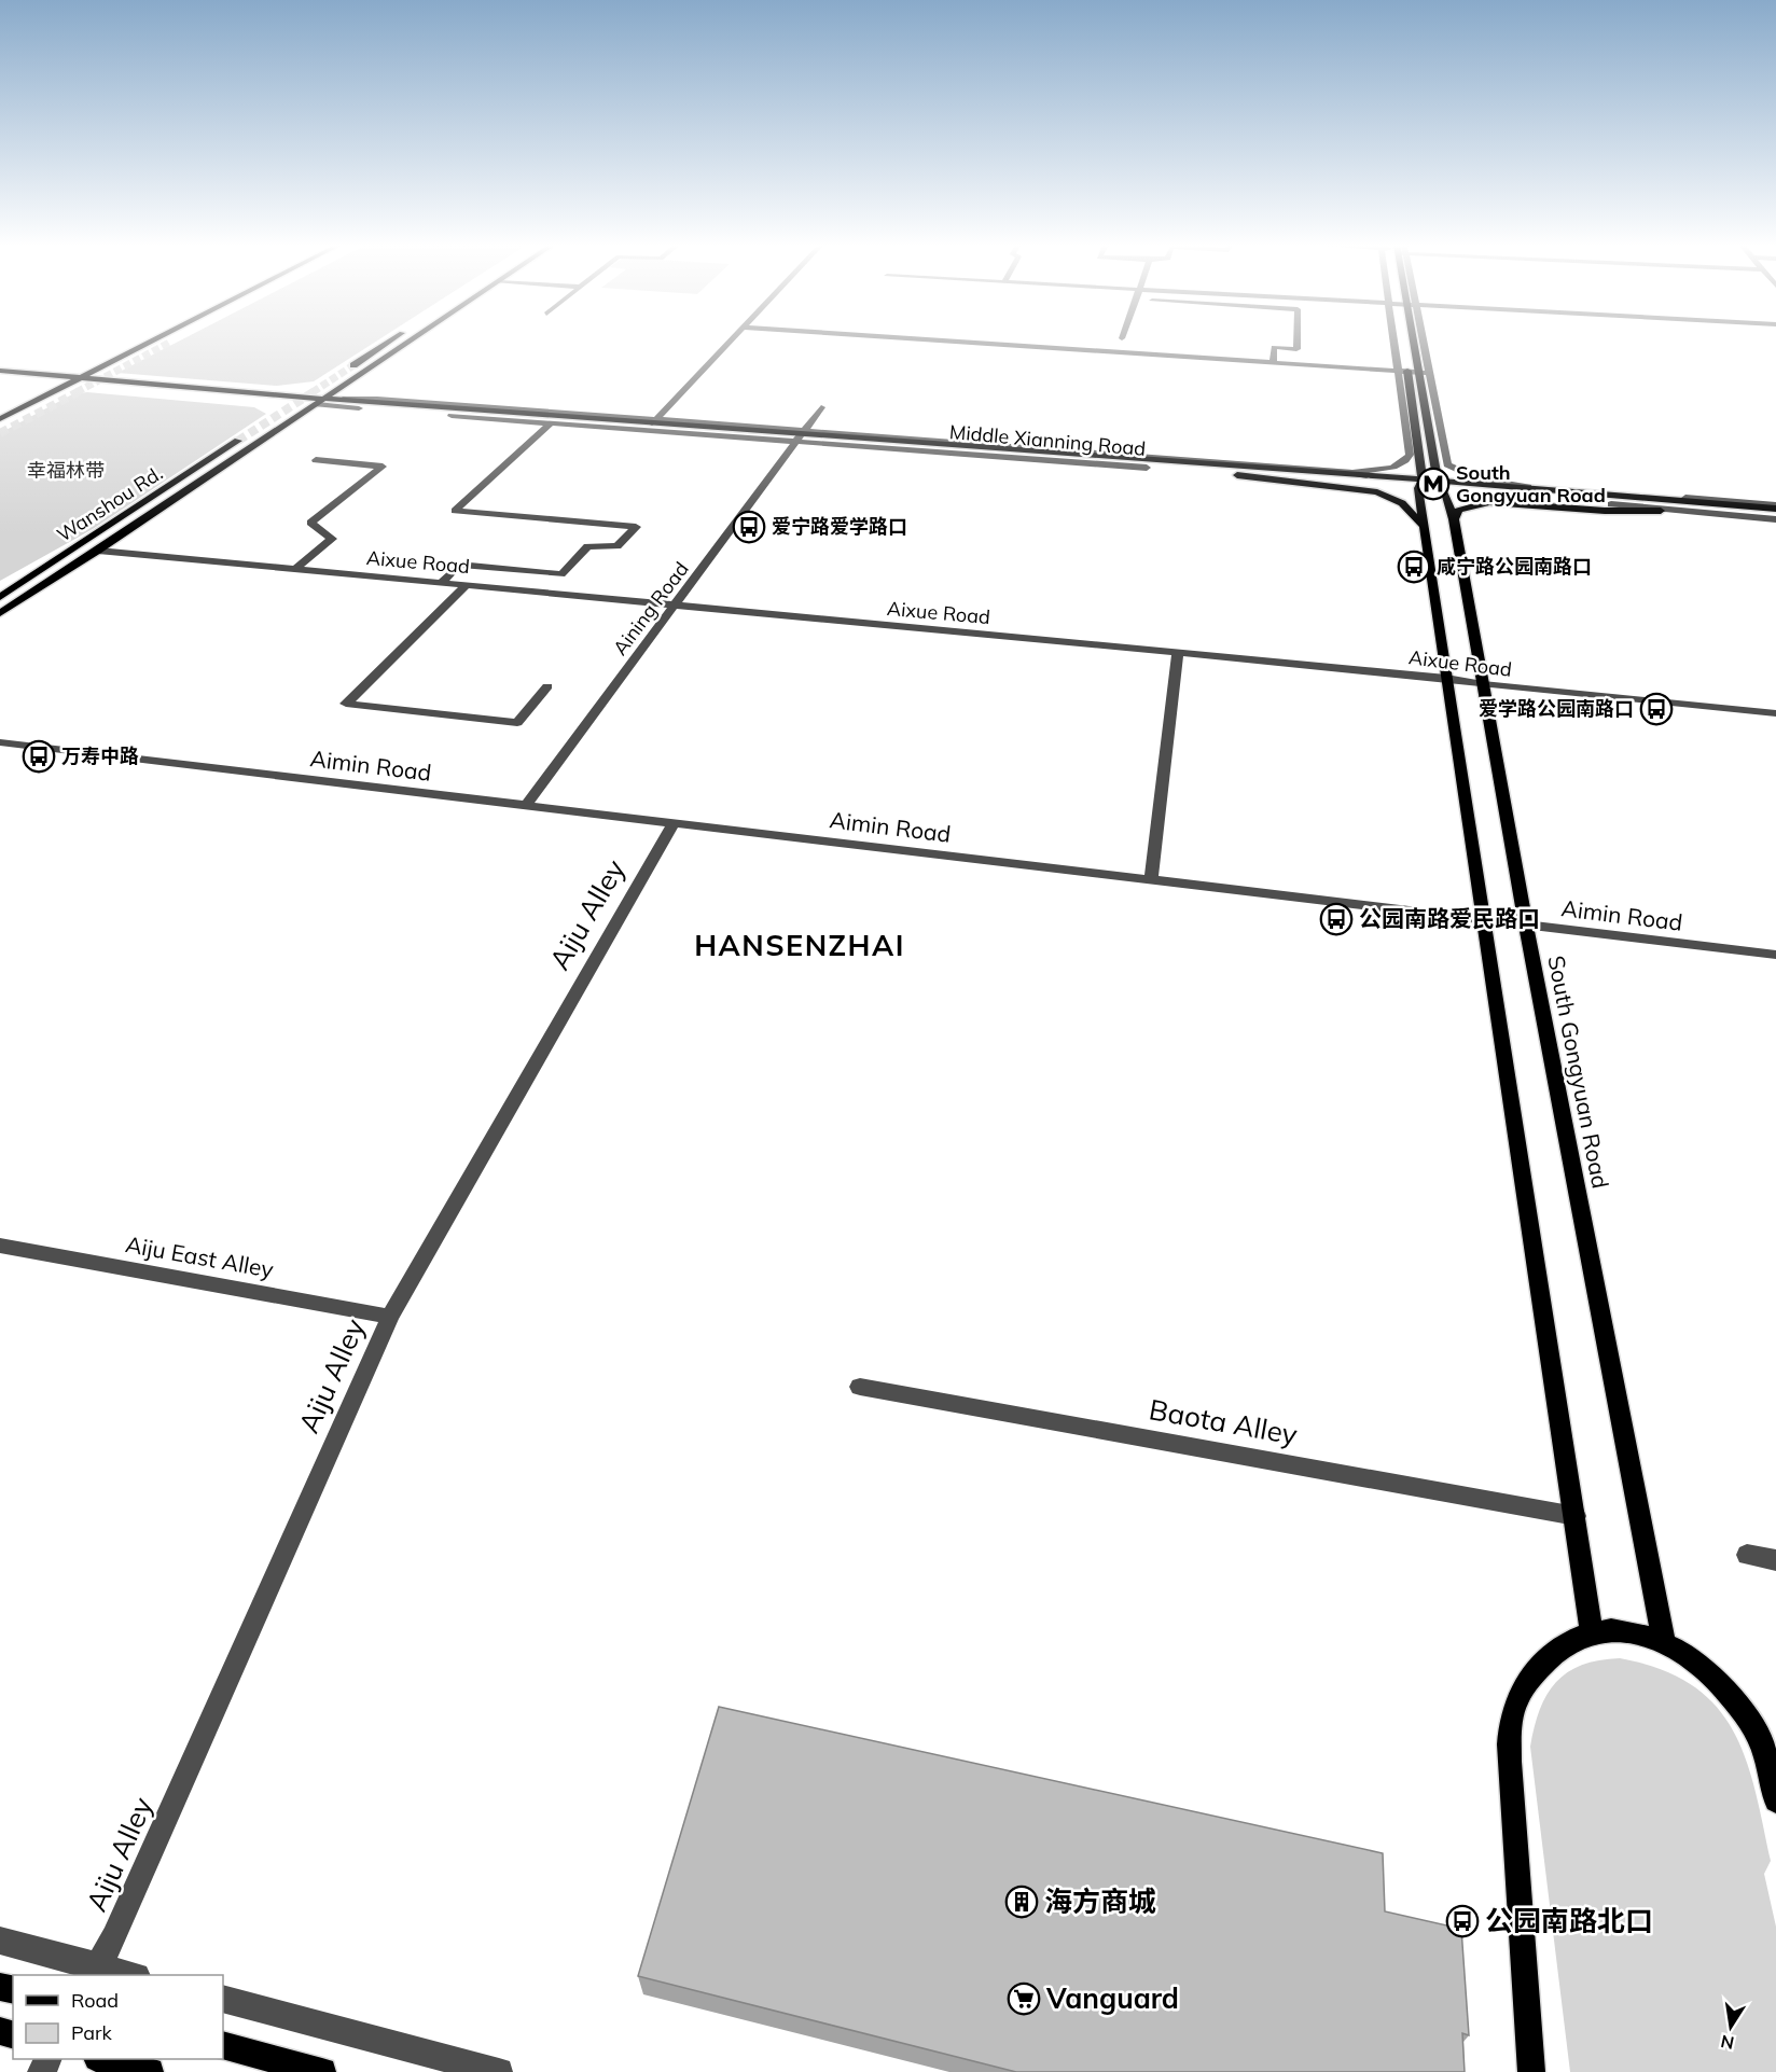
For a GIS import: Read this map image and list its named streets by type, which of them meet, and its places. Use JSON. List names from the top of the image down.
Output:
{
  "streets": {
    "main road": ["Middle Xianning Road", "Wanshou Rd.", "South Gongyuan Road"],
    "street": [
      "Aixue Road",
      "Aining Road",
      "Aimin Road",
      "Aiju Alley",
      "Aiju East Alley",
      "Baota Alley"
    ]
  },
  "crossings": [
    ["Middle Xianning Road", "Aining Road"],
    ["Middle Xianning Road", "South Gongyuan Road"],
    ["Aixue Road", "Aining Road"],
    ["Aixue Road", "South Gongyuan Road"],
    ["Aining Road", "Aimin Road"],
    ["Aimin Road", "Aiju Alley"],
    ["Aimin Road", "South Gongyuan Road"],
    ["Aiju Alley", "Aiju East Alley"]
  ],
  "districts": ["HANSENZHAI"],
  "parks": ["幸福林带"],
  "places": {
    "metro station": ["South Gongyuan Road"],
    "bus stop": [
      "爱宁路爱学路口",
      "咸宁路公园南路口",
      "爱学路公园南路口",
      "万寿中路",
      "公园南路爱民路口",
      "公园南路北口"
    ],
    "building": ["海方商城"],
    "supermarket": ["Vanguard"]
  },
  "legend": ["Road", "Park"],
  "north": "bottom"
}
